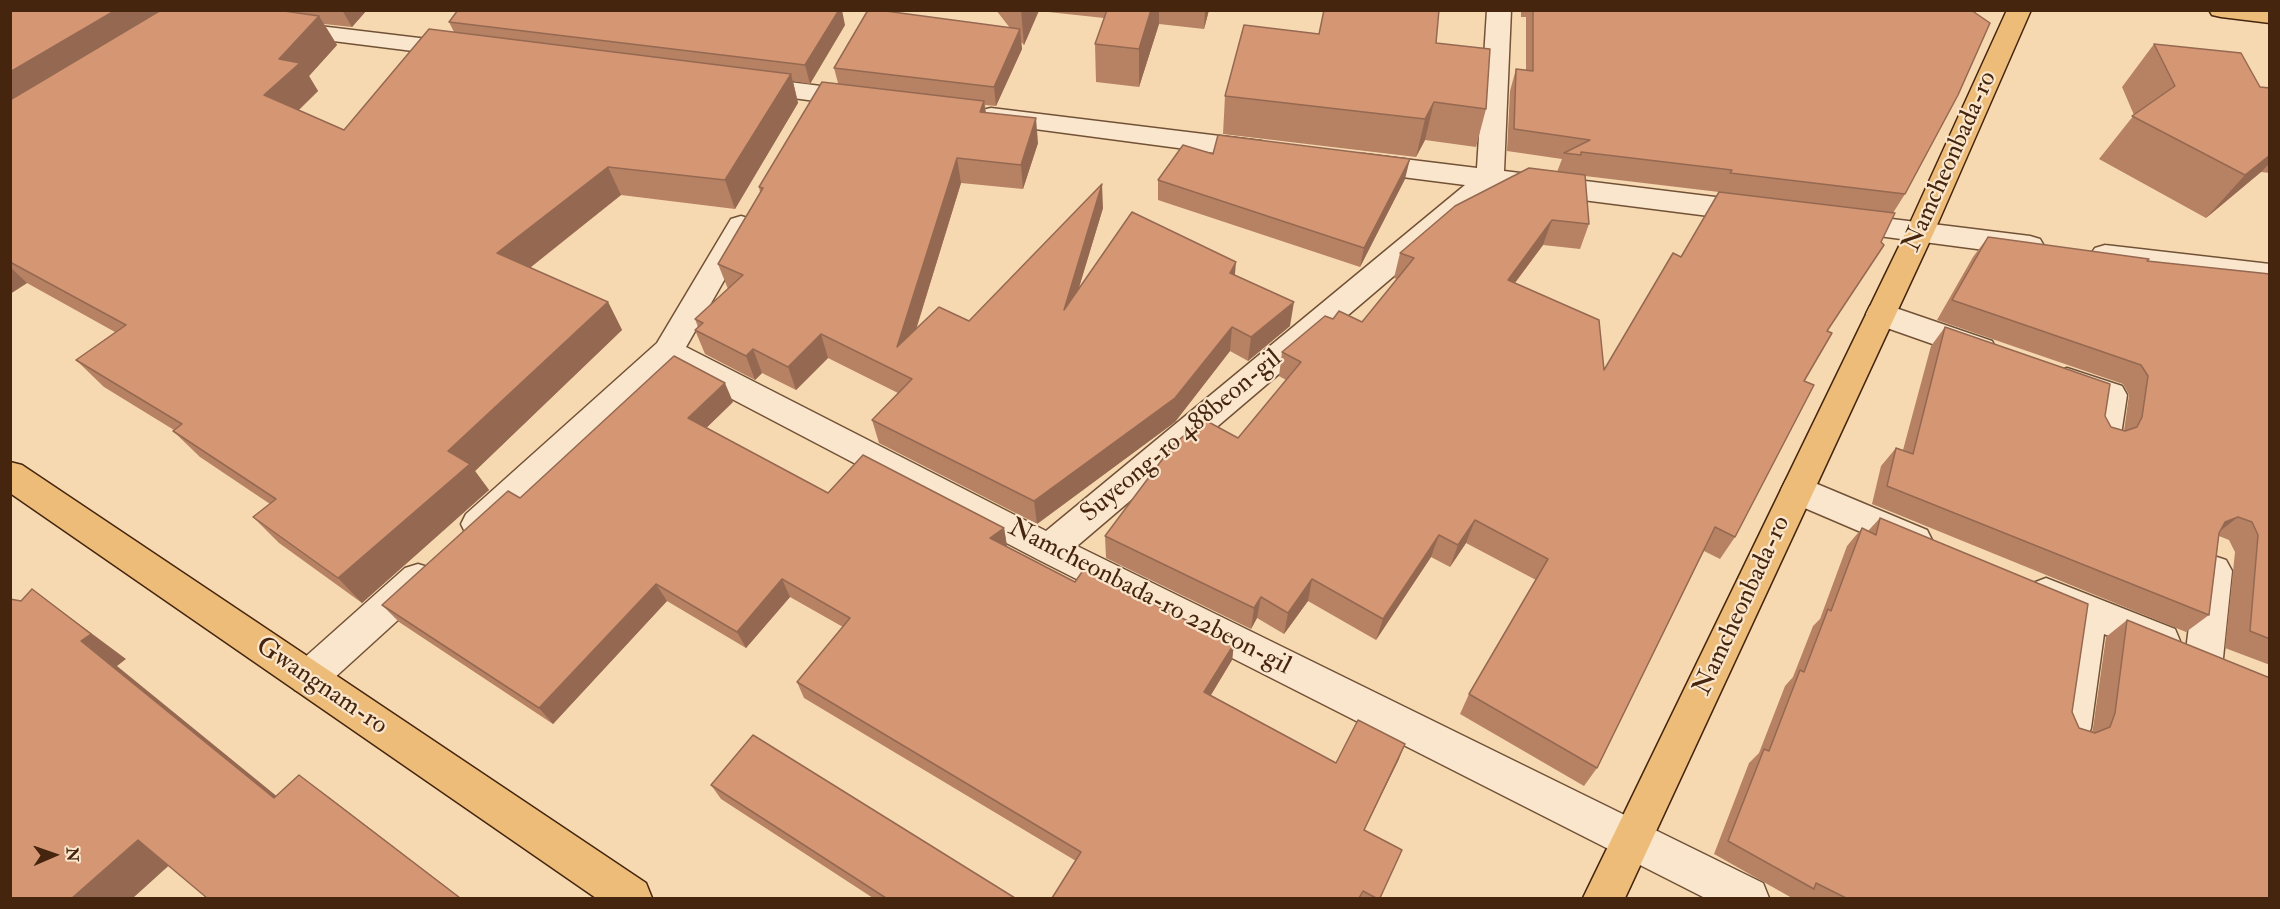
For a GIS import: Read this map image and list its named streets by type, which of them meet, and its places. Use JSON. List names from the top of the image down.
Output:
{
  "streets": {
    "main road": ["Namcheonbada-ro", "Gwangnam-ro"],
    "street": ["Suyeong-ro 488beon-gil", "Namcheonbada-ro 22beon-gil"]
  },
  "crossings": [
    ["Namcheonbada-ro", "Namcheonbada-ro 22beon-gil"],
    ["Suyeong-ro 488beon-gil", "Namcheonbada-ro 22beon-gil"]
  ],
  "north": "right"
}
